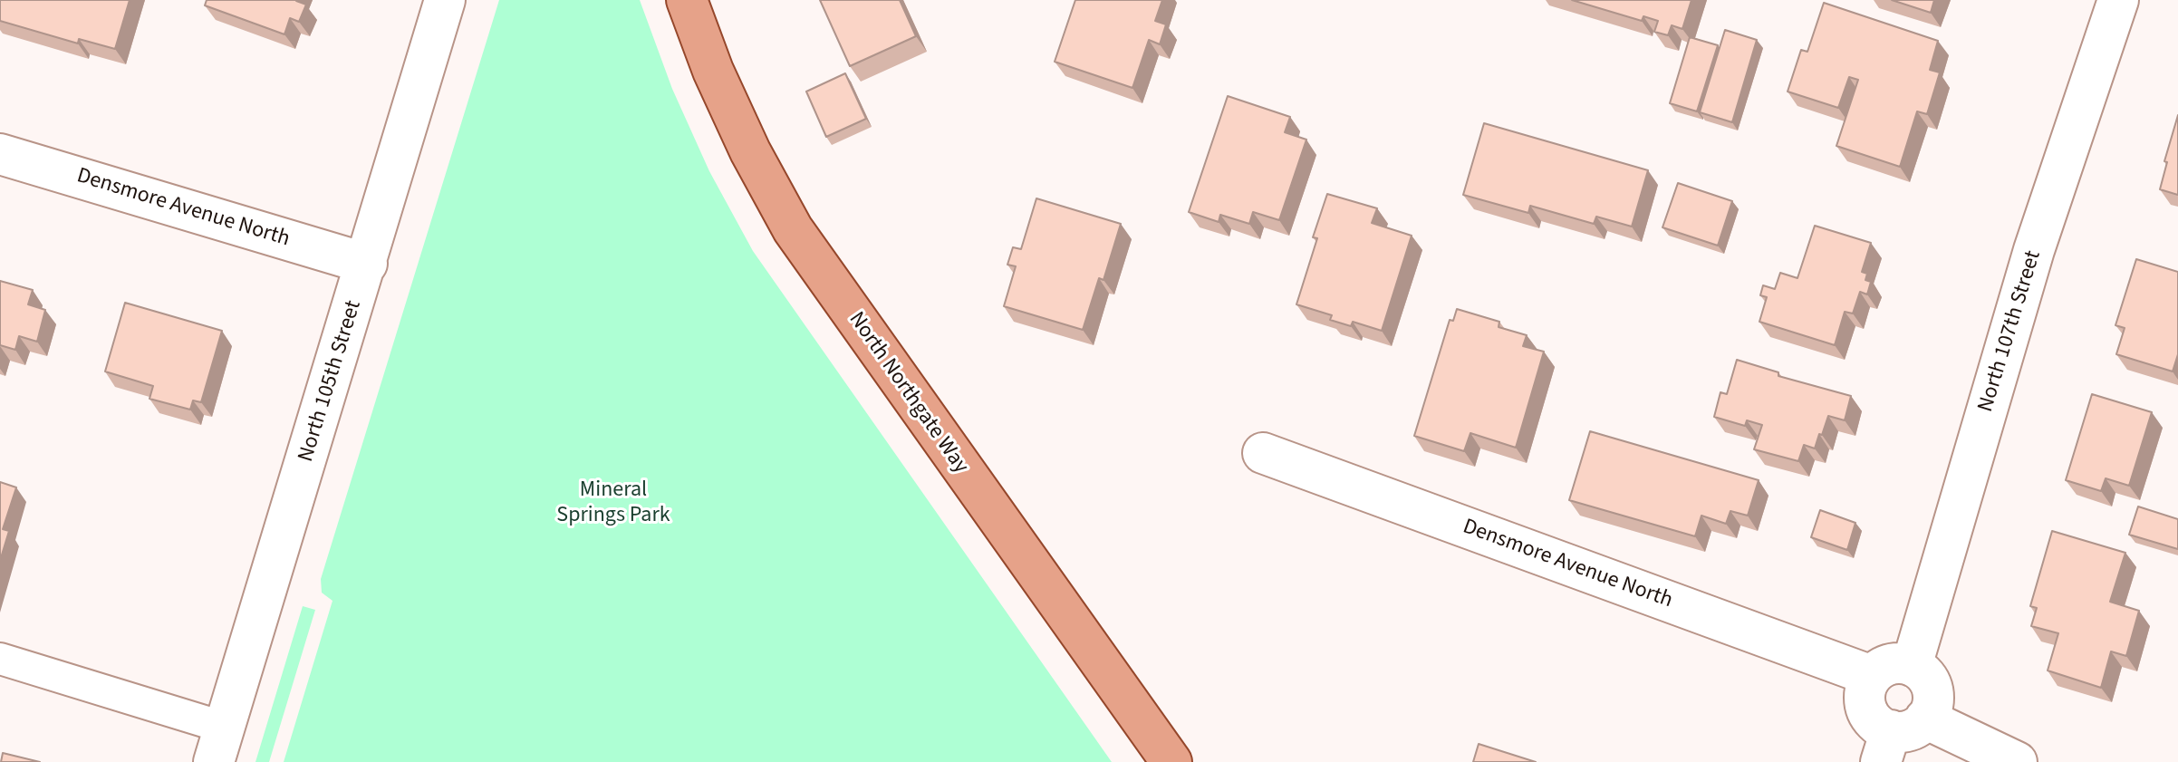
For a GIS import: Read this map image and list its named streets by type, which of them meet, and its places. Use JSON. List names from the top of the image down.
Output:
{
  "streets": {
    "main road": ["North Northgate Way"],
    "street": ["Densmore Avenue North", "North 107th Street", "North 105th Street"]
  },
  "crossings": [
    ["Densmore Avenue North", "North 107th Street"],
    ["Densmore Avenue North", "North 105th Street"]
  ],
  "parks": ["Mineral Springs Park"]
}
